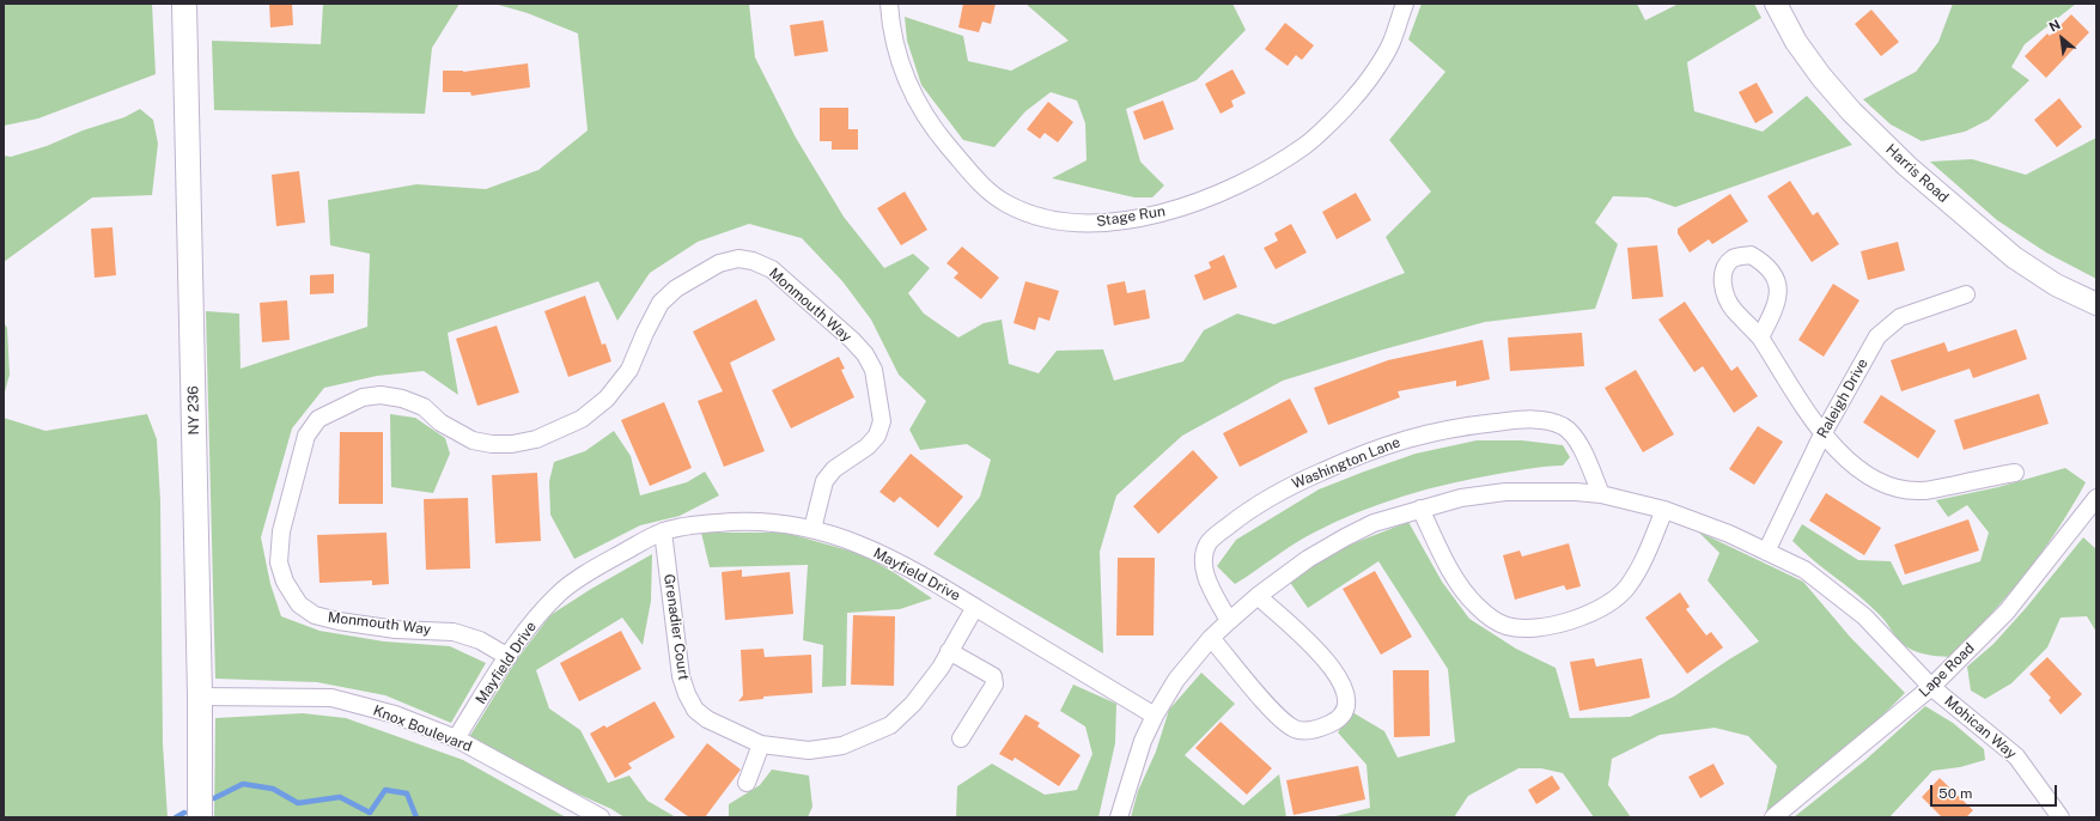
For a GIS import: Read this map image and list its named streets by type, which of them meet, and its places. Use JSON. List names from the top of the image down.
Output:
{
  "streets": {
    "main road": ["NY 236"],
    "street": [
      "Harris Road",
      "Stage Run",
      "Monmouth Way",
      "Raleigh Drive",
      "Washington Lane",
      "Mayfield Drive",
      "Grenadier Court",
      "Lape Road",
      "Mohican Way",
      "Knox Boulevard"
    ]
  },
  "crossings": [
    ["Monmouth Way", "Mayfield Drive"],
    ["Raleigh Drive", "Mohican Way"],
    ["NY 236", "Knox Boulevard"],
    ["Washington Lane", "Mohican Way"],
    ["Mayfield Drive", "Grenadier Court"],
    ["Mayfield Drive", "Mohican Way"],
    ["Mayfield Drive", "Knox Boulevard"],
    ["Lape Road", "Mohican Way"]
  ],
  "scale_bar": "50 m",
  "north": "top left"
}
